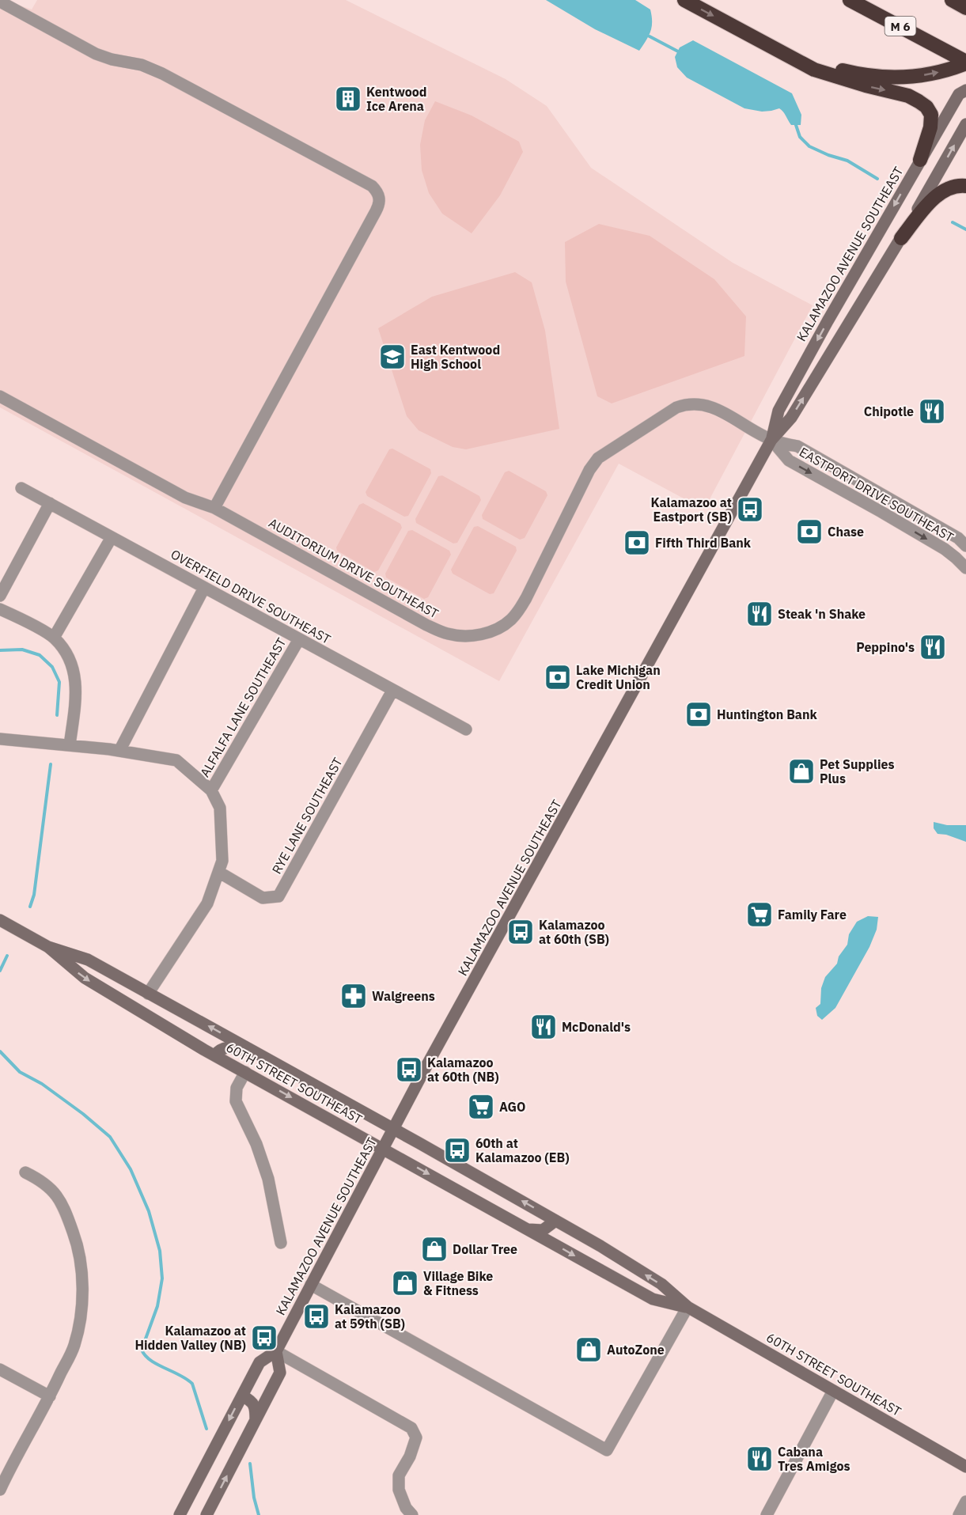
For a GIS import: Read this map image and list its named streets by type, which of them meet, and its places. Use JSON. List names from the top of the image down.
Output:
{
  "streets": {
    "highway": ["M 6"],
    "main road": ["KALAMAZOO AVENUE SOUTHEAST", "60TH STREET SOUTHEAST"],
    "street": [
      "EASTPORT DRIVE SOUTHEAST",
      "AUDITORIUM DRIVE SOUTHEAST",
      "OVERFIELD DRIVE SOUTHEAST",
      "ALFALFA LANE SOUTHEAST",
      "RYE LANE SOUTHEAST"
    ]
  },
  "crossings": [
    ["KALAMAZOO AVENUE SOUTHEAST", "EASTPORT DRIVE SOUTHEAST"],
    ["KALAMAZOO AVENUE SOUTHEAST", "AUDITORIUM DRIVE SOUTHEAST"],
    ["KALAMAZOO AVENUE SOUTHEAST", "60TH STREET SOUTHEAST"],
    ["EASTPORT DRIVE SOUTHEAST", "AUDITORIUM DRIVE SOUTHEAST"],
    ["OVERFIELD DRIVE SOUTHEAST", "ALFALFA LANE SOUTHEAST"],
    ["OVERFIELD DRIVE SOUTHEAST", "RYE LANE SOUTHEAST"]
  ],
  "places": {
    "building": ["Kentwood Ice Arena"],
    "school or university": ["East Kentwood High School"],
    "restaurant": [
      "Chipotle",
      "Steak 'n Shake",
      "Peppino's",
      "McDonald's",
      "Cabana Tres Amigos"
    ],
    "bus stop": [
      "Kalamazoo at Eastport (SB)",
      "Kalamazoo at 60th (SB)",
      "Kalamazoo at 60th (NB)",
      "60th at Kalamazoo (EB)",
      "Kalamazoo at 59th (SB)",
      "Kalamazoo at Hidden Valley (NB)"
    ],
    "bank": [
      "Chase",
      "Fifth Third Bank",
      "Lake Michigan Credit Union",
      "Huntington Bank"
    ],
    "shop": [
      "Pet Supplies Plus",
      "Dollar Tree",
      "Village Bike & Fitness",
      "AutoZone"
    ],
    "supermarket": ["Family Fare", "AGO"],
    "pharmacy": ["Walgreens"]
  }
}
